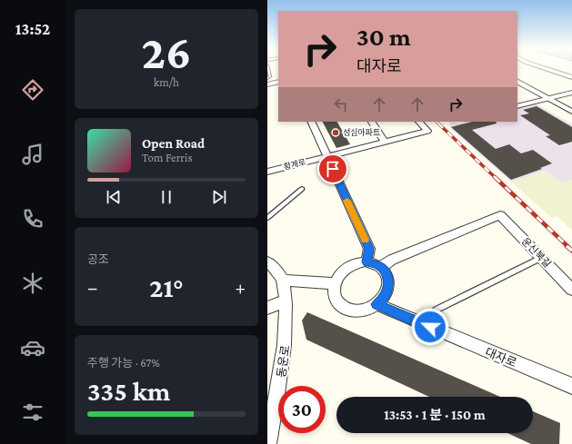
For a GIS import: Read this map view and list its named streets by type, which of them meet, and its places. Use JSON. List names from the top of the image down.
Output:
{
  "streets": {
    "street": [
      "황계로",
      "운신북길",
      "대자로",
      "동운로"
    ]
  },
  "crossings": [
    ["운신북길", "대자로"]
  ],
  "places": ["성심아파트"],
  "page": {
    "tabs": "13:52",
    "tile": [
      ["26", "km/h"],
      "공조",
      ["주행 가능 · 67%", "335 km"]
    ],
    "turn": ["30 m", "대자로"],
    "song": ["Open Road", "Tom Ferris"],
    "heat": ["−", "21°", "+"],
    "limit": "30",
    "trip": "13:53 · 1 분 · 150 m"
  }
}
